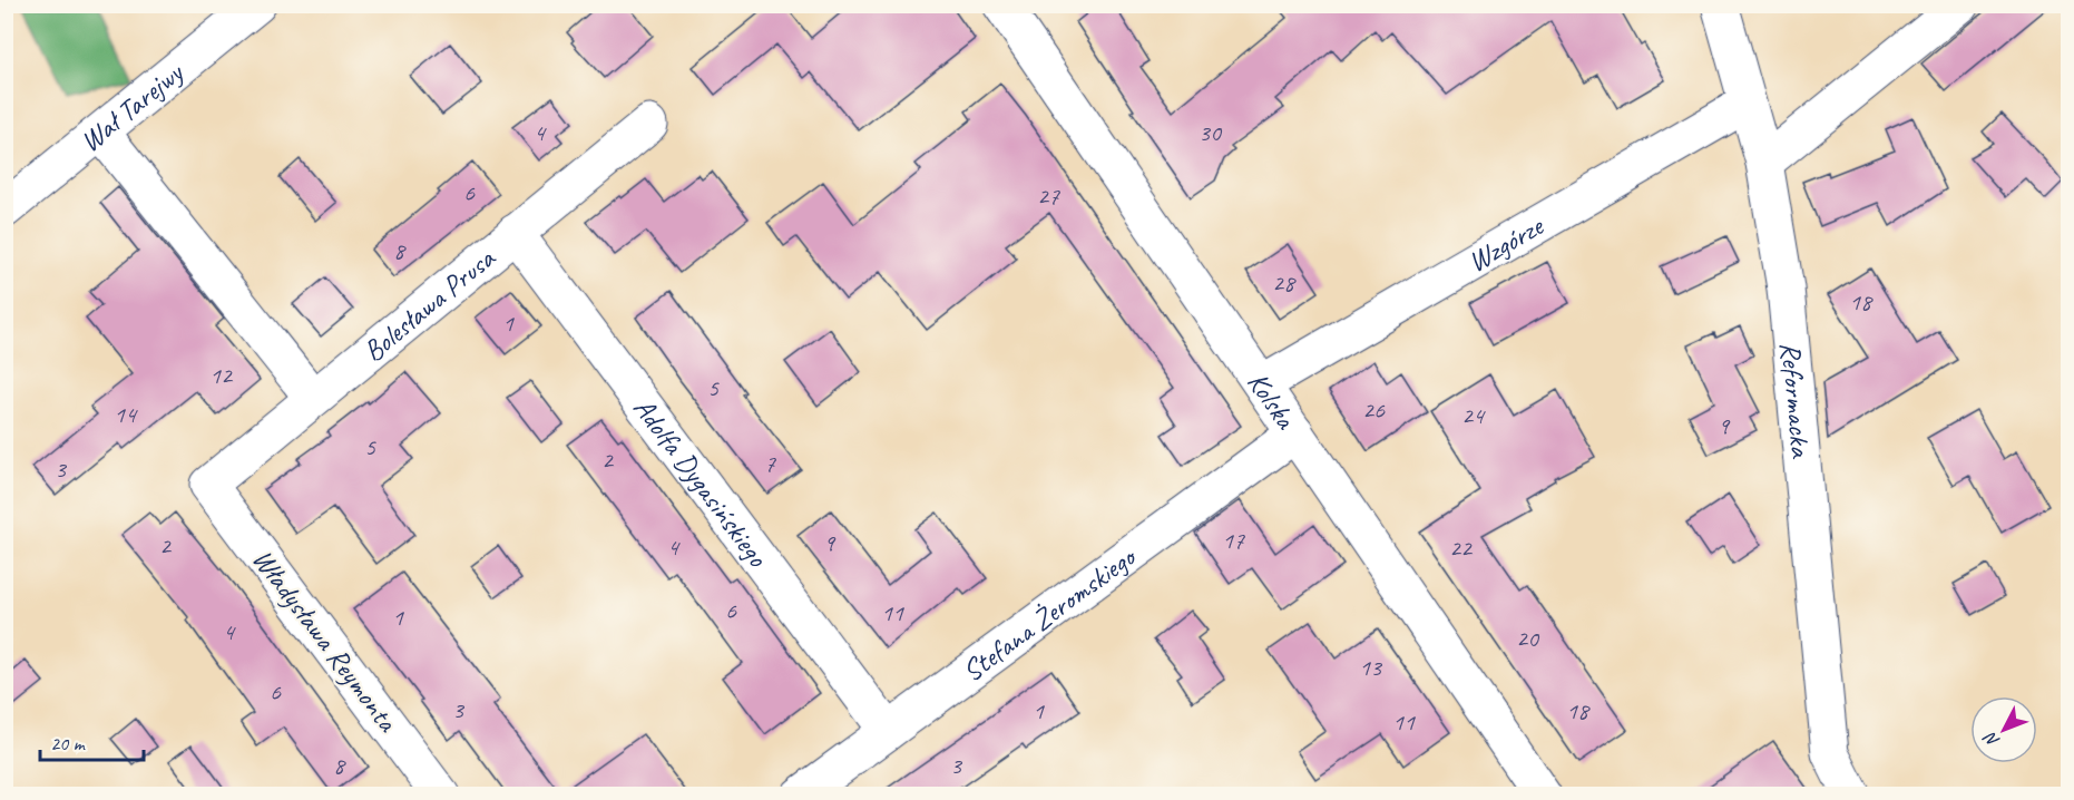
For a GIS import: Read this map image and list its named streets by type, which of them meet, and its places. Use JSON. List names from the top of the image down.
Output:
{
  "streets": {
    "street": [
      "Wał Tarejwy",
      "Wzgórze",
      "Bolesława Prusa",
      "Reformacka",
      "Kolska",
      "Adolfa Dygasińskiego",
      "Stefana Żeromskiego",
      "Władysława Reymonta"
    ]
  },
  "crossings": [
    ["Wzgórze", "Reformacka"],
    ["Wzgórze", "Kolska"],
    ["Bolesława Prusa", "Adolfa Dygasińskiego"],
    ["Bolesława Prusa", "Władysława Reymonta"],
    ["Kolska", "Stefana Żeromskiego"],
    ["Adolfa Dygasińskiego", "Stefana Żeromskiego"]
  ],
  "house_numbers": [
    "4",
    "30",
    "6",
    "27",
    "8",
    "28",
    "18",
    "1",
    "12",
    "5",
    "26",
    "14",
    "24",
    "9",
    "5",
    "2",
    "7",
    "3",
    "17",
    "9",
    "2",
    "4",
    "22",
    "6",
    "11",
    "1",
    "4",
    "20",
    "13",
    "6",
    "3",
    "1",
    "18",
    "11",
    "8",
    "3"
  ],
  "scale_bar": "20 m",
  "north": "bottom left"
}
